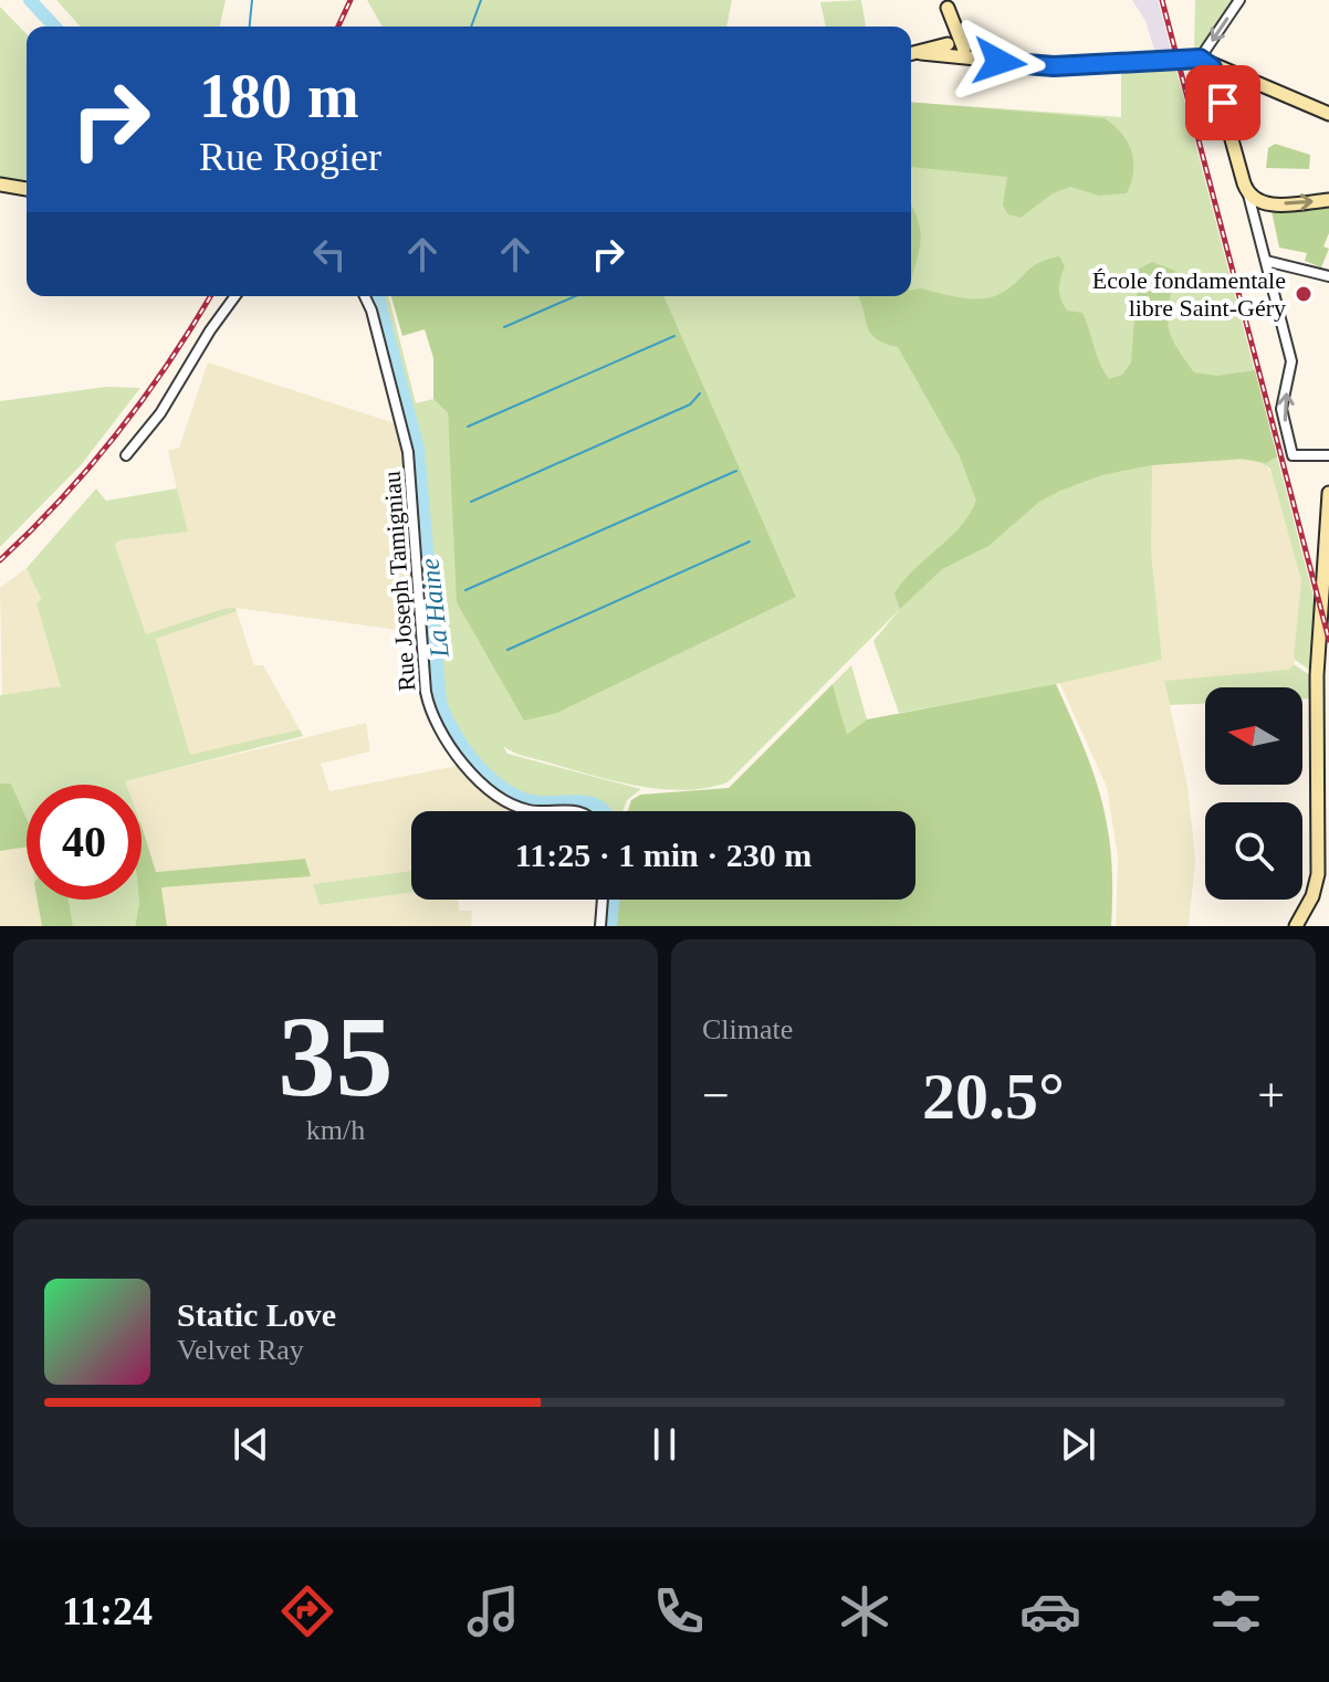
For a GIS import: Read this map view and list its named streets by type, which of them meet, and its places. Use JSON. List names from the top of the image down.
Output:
{
  "streets": {
    "street": ["Rue Joseph Tamigniau"]
  },
  "water": ["La Haine"],
  "places": ["École fondamentale libre Saint-Géry"],
  "north": "left",
  "page": {
    "turn": ["180 m", "Rue Rogier"],
    "limit": "40",
    "trip": "11:25 · 1 min · 230 m",
    "tile": [
      ["35", "km/h"],
      "Climate"
    ],
    "heat": ["−", "20.5°", "+"],
    "song": ["Static Love", "Velvet Ray"],
    "tabs": "11:24"
  }
}
